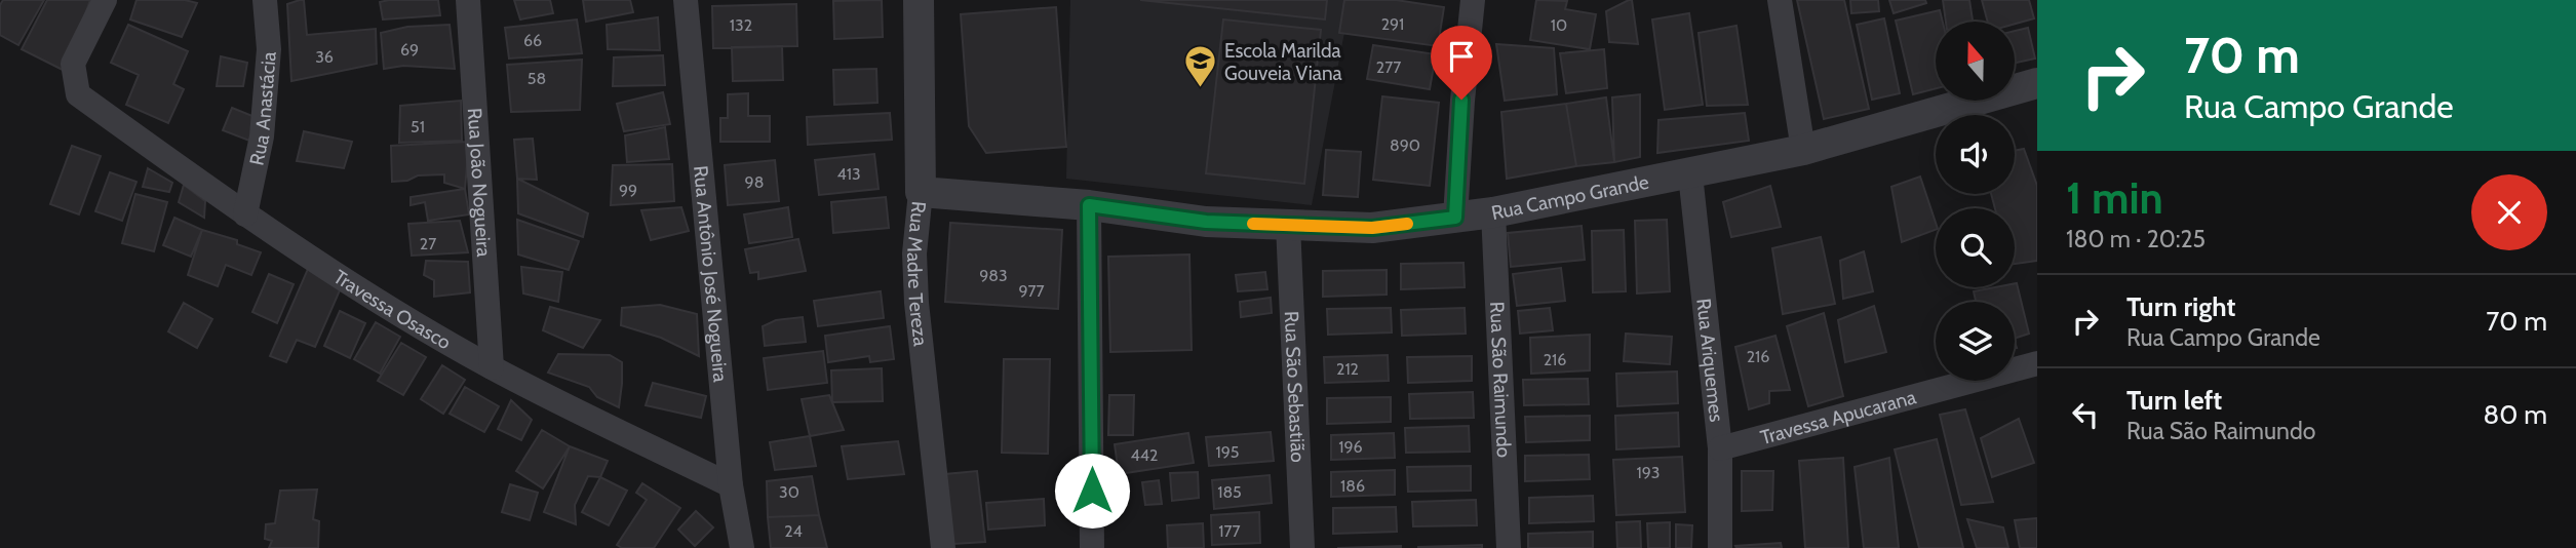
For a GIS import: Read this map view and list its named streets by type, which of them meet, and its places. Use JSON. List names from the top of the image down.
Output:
{
  "streets": {
    "street": [
      "Rua Anastácia",
      "Rua João Nogueira",
      "Rua Campo Grande",
      "Rua Antônio José Nogueira",
      "Rua Madre Tereza",
      "Travessa Osasco",
      "Rua Ariquemes",
      "Rua São Raimundo",
      "Rua São Sebastião",
      "Travessa Apucarana"
    ]
  },
  "crossings": [
    ["Rua Anastácia", "Travessa Osasco"],
    ["Rua João Nogueira", "Travessa Osasco"],
    ["Rua Campo Grande", "Rua Madre Tereza"],
    ["Rua Campo Grande", "Rua Ariquemes"],
    ["Rua Campo Grande", "Rua São Raimundo"],
    ["Rua Campo Grande", "Rua São Sebastião"],
    ["Rua Antônio José Nogueira", "Travessa Osasco"],
    ["Rua Ariquemes", "Travessa Apucarana"]
  ],
  "places": {
    "school or university": ["Escola Marilda Gouveia Viana"]
  },
  "house_numbers": [
    "291",
    "132",
    "10",
    "66",
    "69",
    "36",
    "277",
    "58",
    "51",
    "890",
    "413",
    "98",
    "99",
    "27",
    "983",
    "977",
    "216",
    "216",
    "212",
    "196",
    "195",
    "442",
    "193",
    "186",
    "30",
    "185",
    "24",
    "177"
  ],
  "north": "top",
  "page": {
    "turn": ["70 m", "Rua Campo Grande"],
    "heading": ["1 min", "180 m · 20:25"],
    "list": [
      {
        "name": "Turn right",
        "note": "Rua Campo Grande",
        "value": "70 m"
      },
      {
        "name": "Turn left",
        "note": "Rua São Raimundo",
        "value": "80 m"
      }
    ]
  }
}
